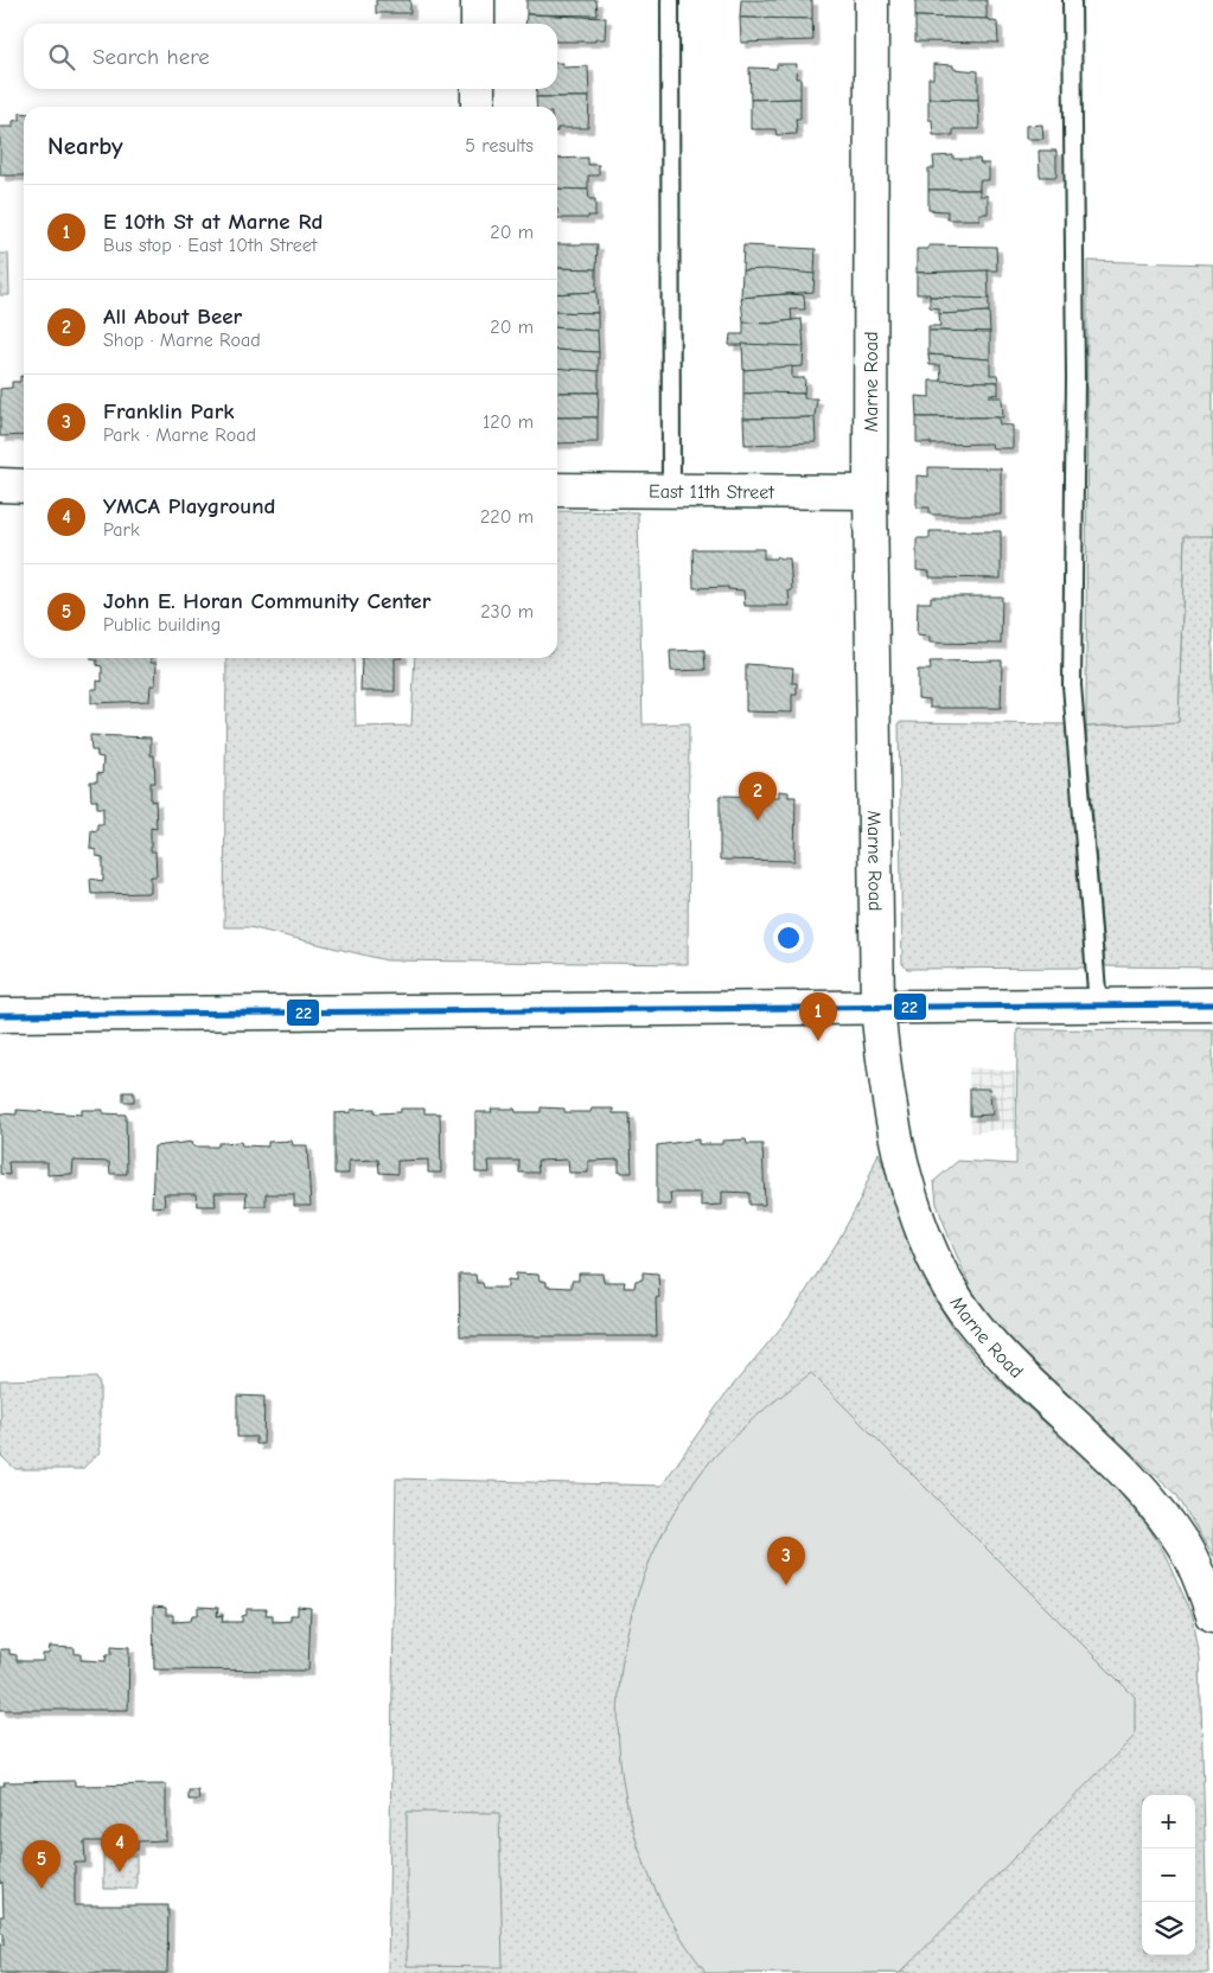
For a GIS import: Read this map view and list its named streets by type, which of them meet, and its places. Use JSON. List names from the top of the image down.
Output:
{
  "streets": {
    "street": ["Marne Road", "East 11th Street"]
  },
  "crossings": [
    ["Marne Road", "East 11th Street"]
  ],
  "lines": ["transit line 22"],
  "page": {
    "search": "Search here",
    "heading": ["Nearby", "5 results"],
    "list": [
      {
        "mark": "1",
        "name": "E 10th St at Marne Rd",
        "note": "Bus stop · East 10th Street",
        "value": "20 m"
      },
      {
        "mark": "2",
        "name": "All About Beer",
        "note": "Shop · Marne Road",
        "value": "20 m"
      },
      {
        "mark": "3",
        "name": "Franklin Park",
        "note": "Park · Marne Road",
        "value": "120 m"
      },
      {
        "mark": "4",
        "name": "YMCA Playground",
        "note": "Park",
        "value": "220 m"
      },
      {
        "mark": "5",
        "name": "John E. Horan Community Center",
        "note": "Public building",
        "value": "230 m"
      }
    ],
    "pins": [
      "2",
      "1",
      "3",
      "4",
      "5"
    ],
    "map_buttons": ["+", "−"]
  }
}
